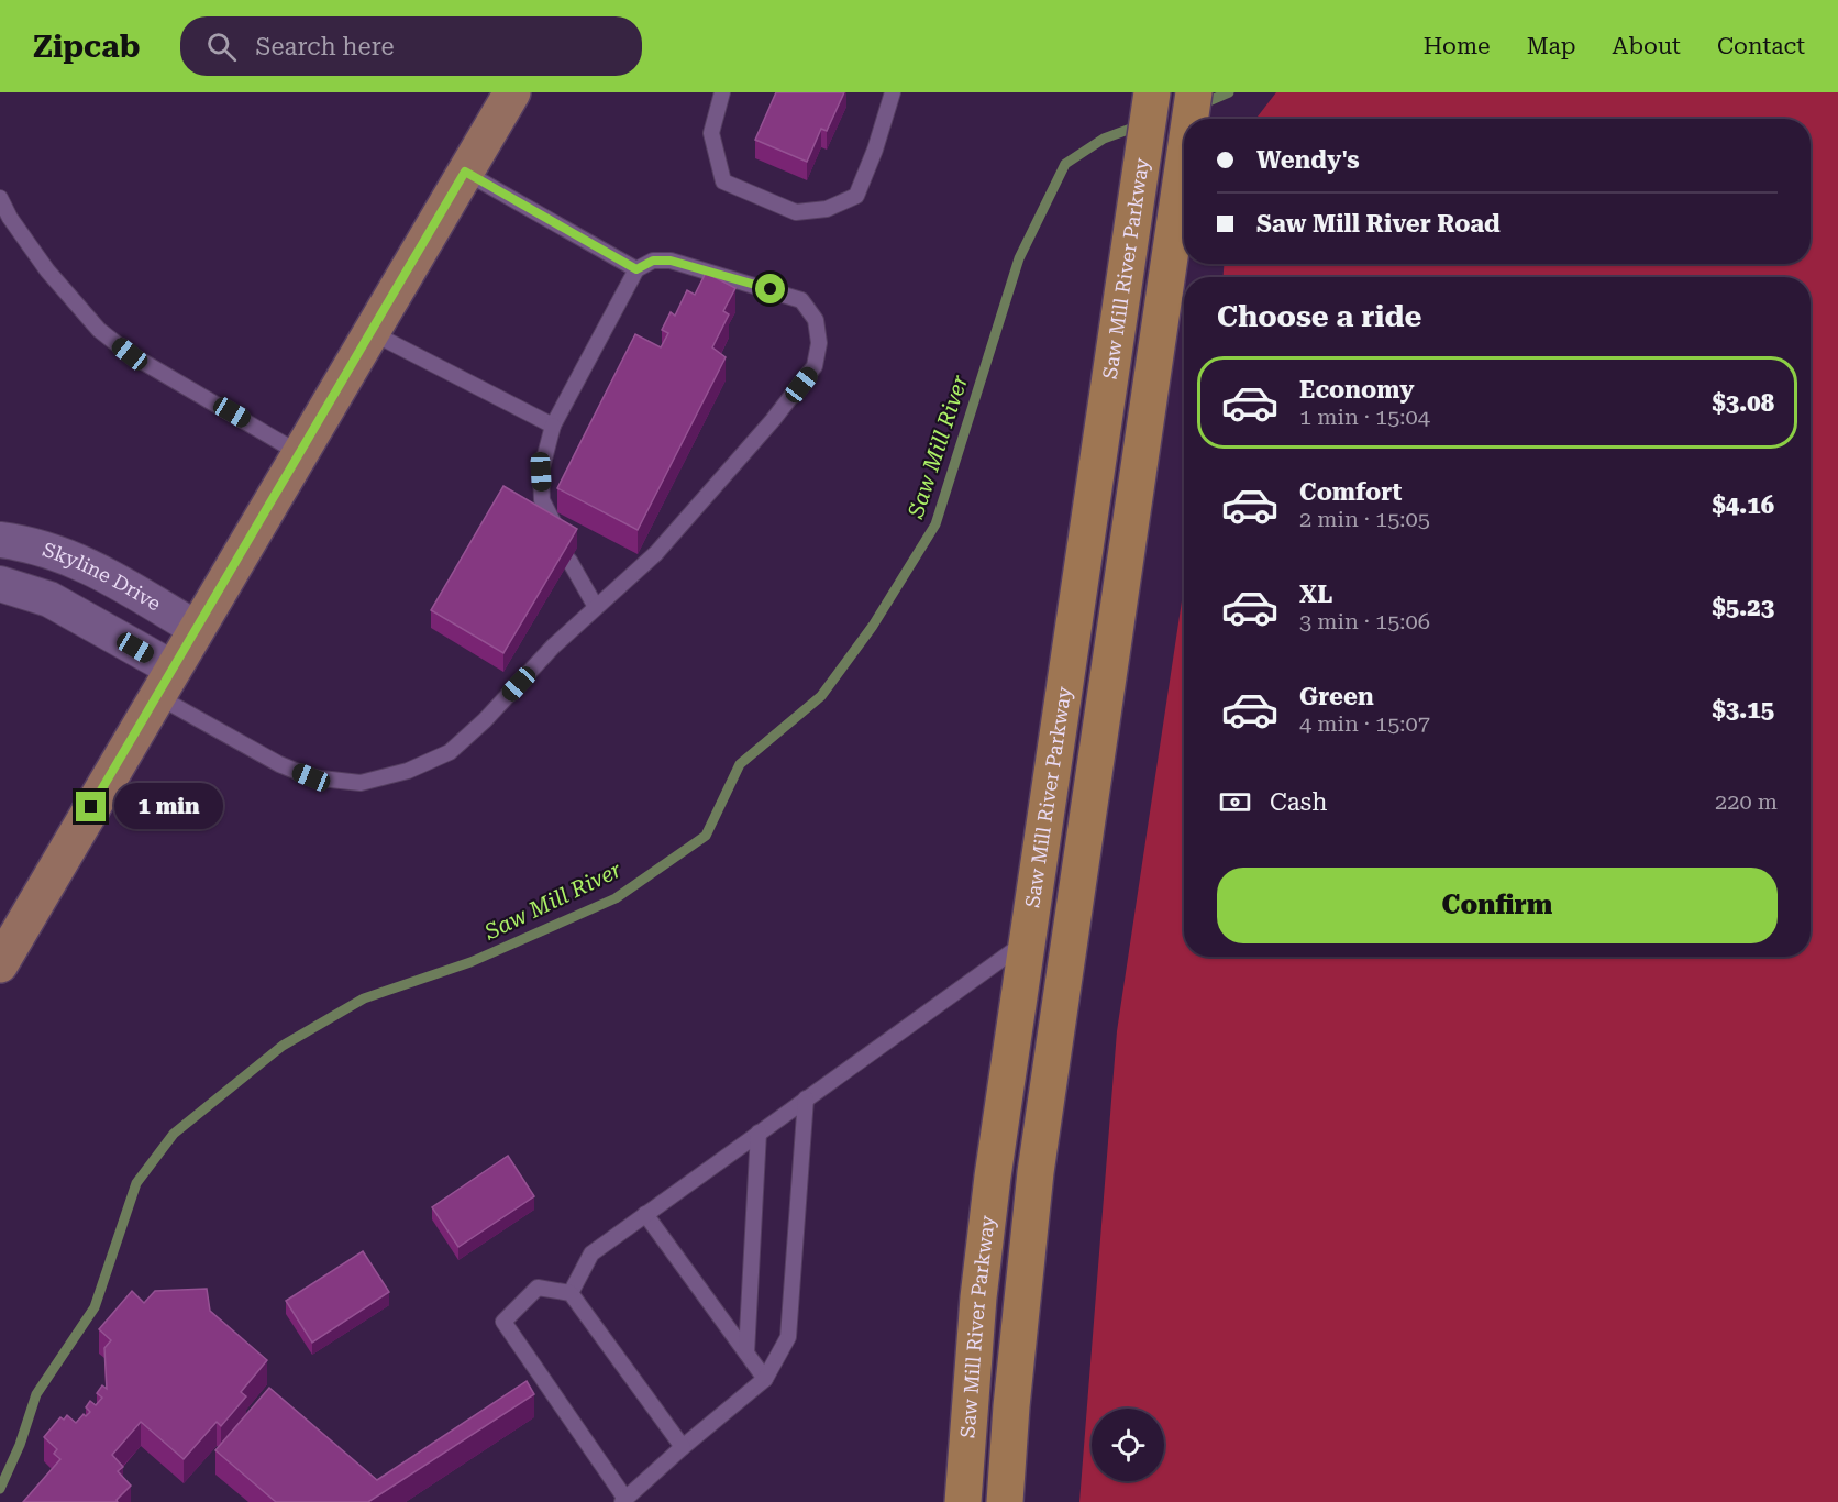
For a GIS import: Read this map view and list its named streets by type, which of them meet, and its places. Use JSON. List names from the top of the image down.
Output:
{
  "streets": {
    "highway": ["Saw Mill River Parkway"],
    "street": ["Skyline Drive"]
  },
  "water": ["Saw Mill River"],
  "page": {
    "header": "Zipcab",
    "search": "Search here",
    "nav": [
      "Home",
      "Map",
      "About",
      "Contact"
    ],
    "banner": ["Wendy's", "Saw Mill River Road"],
    "heading": "Choose a ride",
    "list": [
      {
        "name": "Economy",
        "note": "1 min · 15:04",
        "value": "$3.08"
      },
      {
        "name": "Comfort",
        "note": "2 min · 15:05",
        "value": "$4.16"
      },
      {
        "name": "XL",
        "note": "3 min · 15:06",
        "value": "$5.23"
      },
      {
        "name": "Green",
        "note": "4 min · 15:07",
        "value": "$3.15"
      }
    ],
    "pay": ["Cash", "220 m"],
    "bubble": "1 min",
    "buttons": "Confirm"
  }
}
